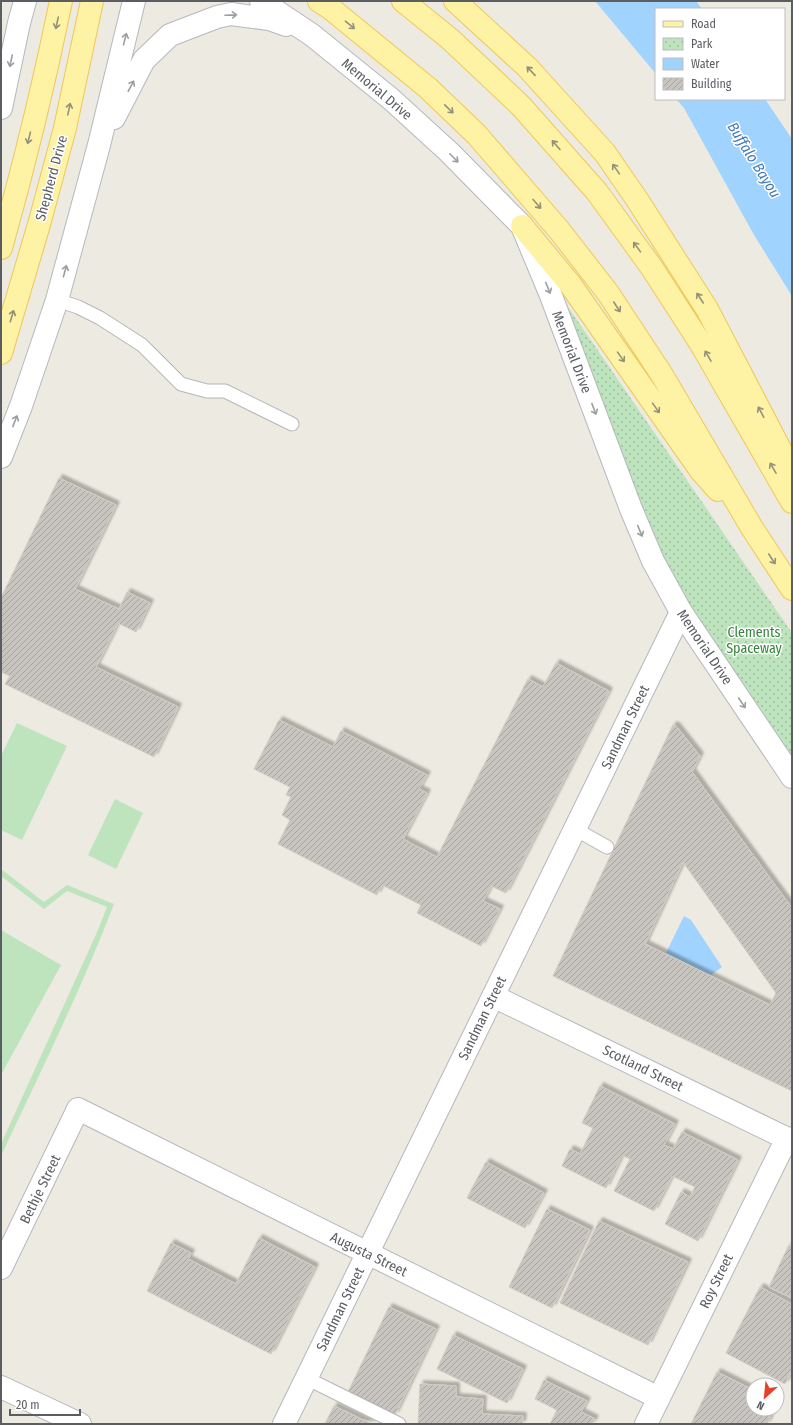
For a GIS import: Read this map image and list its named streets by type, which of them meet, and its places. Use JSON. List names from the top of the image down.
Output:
{
  "streets": {
    "main road": ["Shepherd Drive"],
    "street": [
      "Memorial Drive",
      "Sandman Street",
      "Scotland Street",
      "Bethje Street",
      "Augusta Street",
      "Roy Street"
    ]
  },
  "crossings": [
    ["Memorial Drive", "Sandman Street"],
    ["Sandman Street", "Scotland Street"],
    ["Sandman Street", "Augusta Street"],
    ["Scotland Street", "Roy Street"],
    ["Bethje Street", "Augusta Street"],
    ["Augusta Street", "Roy Street"]
  ],
  "one_way": ["Memorial Drive"],
  "water": ["Buffalo Bayou"],
  "parks": ["Clements Spaceway"],
  "legend": [
    "Road",
    "Park",
    "Water",
    "Building"
  ],
  "scale_bar": "20 m",
  "north": "bottom left"
}
